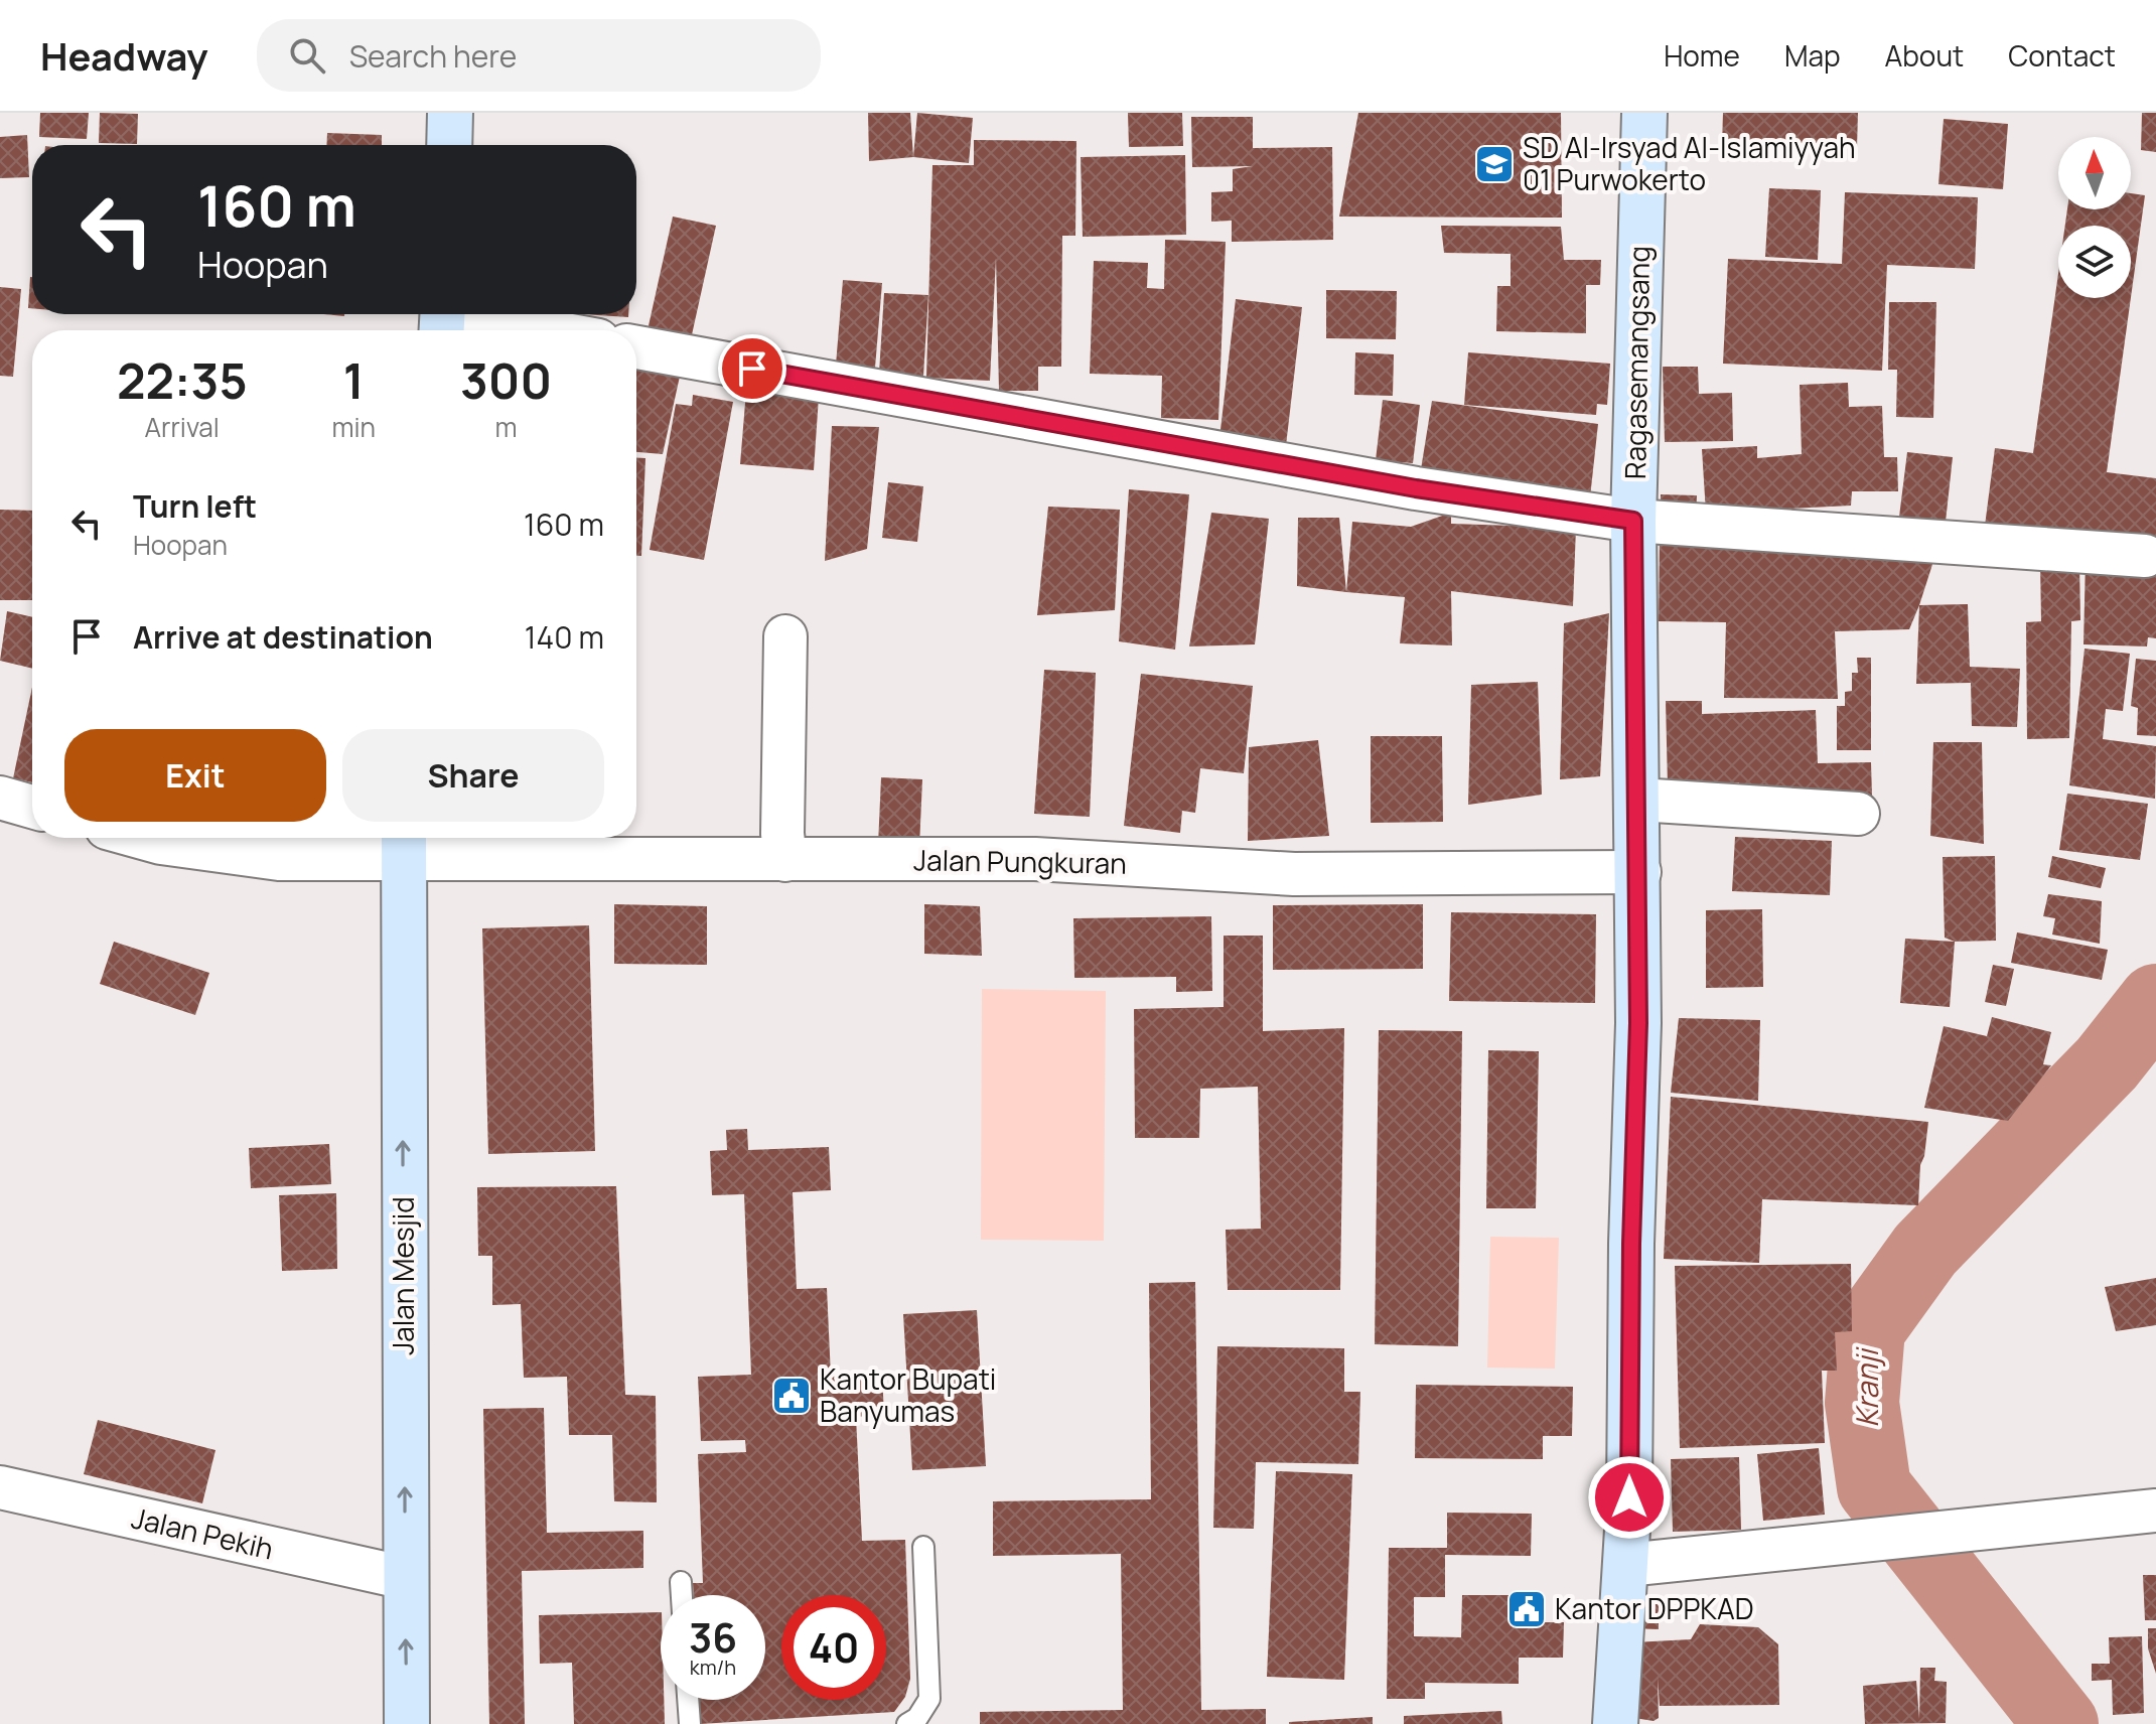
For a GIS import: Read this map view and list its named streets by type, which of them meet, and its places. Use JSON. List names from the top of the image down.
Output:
{
  "streets": {
    "street": [
      "Ragasemangsang",
      "Jalan Pungkuran",
      "Jalan Mesjid",
      "Jalan Pekih"
    ]
  },
  "crossings": [
    ["Ragasemangsang", "Jalan Pungkuran"],
    ["Jalan Pungkuran", "Jalan Mesjid"],
    ["Jalan Mesjid", "Jalan Pekih"]
  ],
  "one_way": ["Jalan Mesjid"],
  "water": ["Kranji"],
  "places": {
    "school or university": ["SD Al-Irsyad Al-Islamiyyah 01 Purwokerto"],
    "public building": ["Kantor Bupati Banyumas", "Kantor DPPKAD"]
  },
  "north": "top",
  "page": {
    "header": "Headway",
    "search": "Search here",
    "nav": [
      "Home",
      "Map",
      "About",
      "Contact"
    ],
    "turn": ["160 m", "Hoopan"],
    "eta": [
      "22:35",
      "Arrival",
      "1",
      "min",
      "300",
      "m"
    ],
    "list": [
      {
        "name": "Turn left",
        "note": "Hoopan",
        "value": "160 m"
      },
      {
        "name": "Arrive at destination",
        "value": "140 m"
      }
    ],
    "buttons": ["Exit", "Share"],
    "speed": "36 km/h",
    "limit": "40"
  }
}
